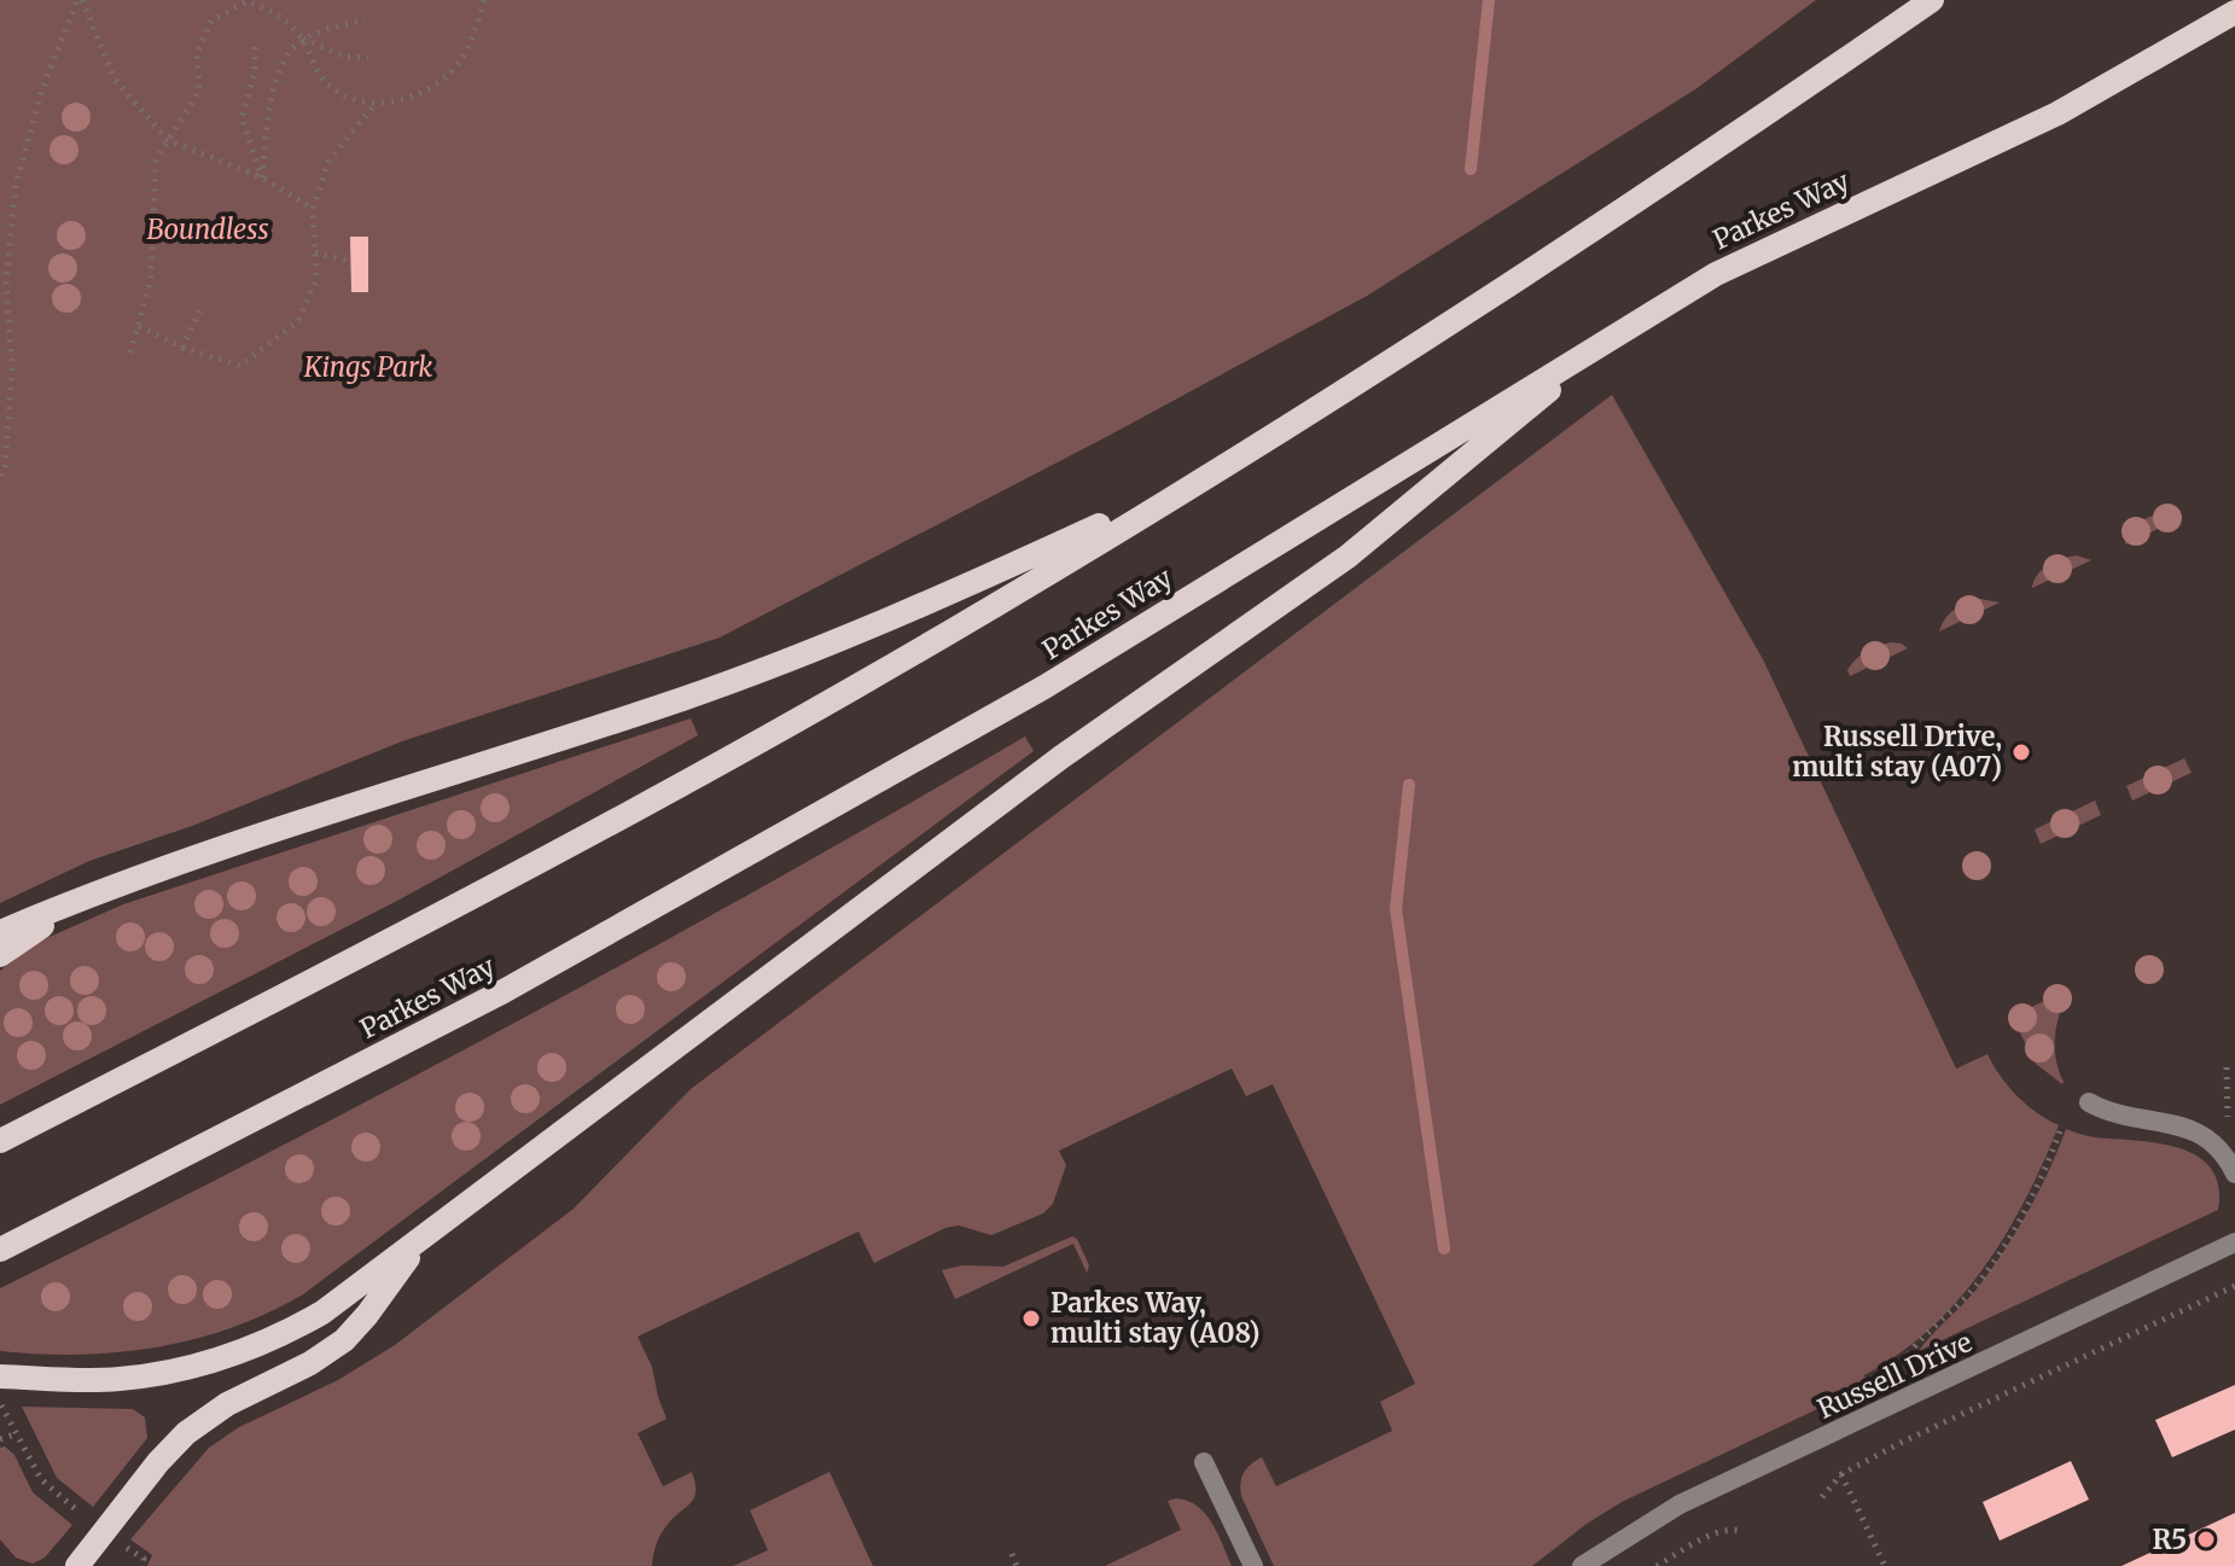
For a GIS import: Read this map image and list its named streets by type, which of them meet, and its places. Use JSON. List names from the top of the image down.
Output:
{
  "streets": {
    "main road": ["Parkes Way"],
    "street": ["Russell Drive"]
  },
  "parks": ["Boundless", "Kings Park"],
  "places": ["Russell Drive, multi stay (A07)", "Parkes Way, multi stay (A08)", "R5"]
}
